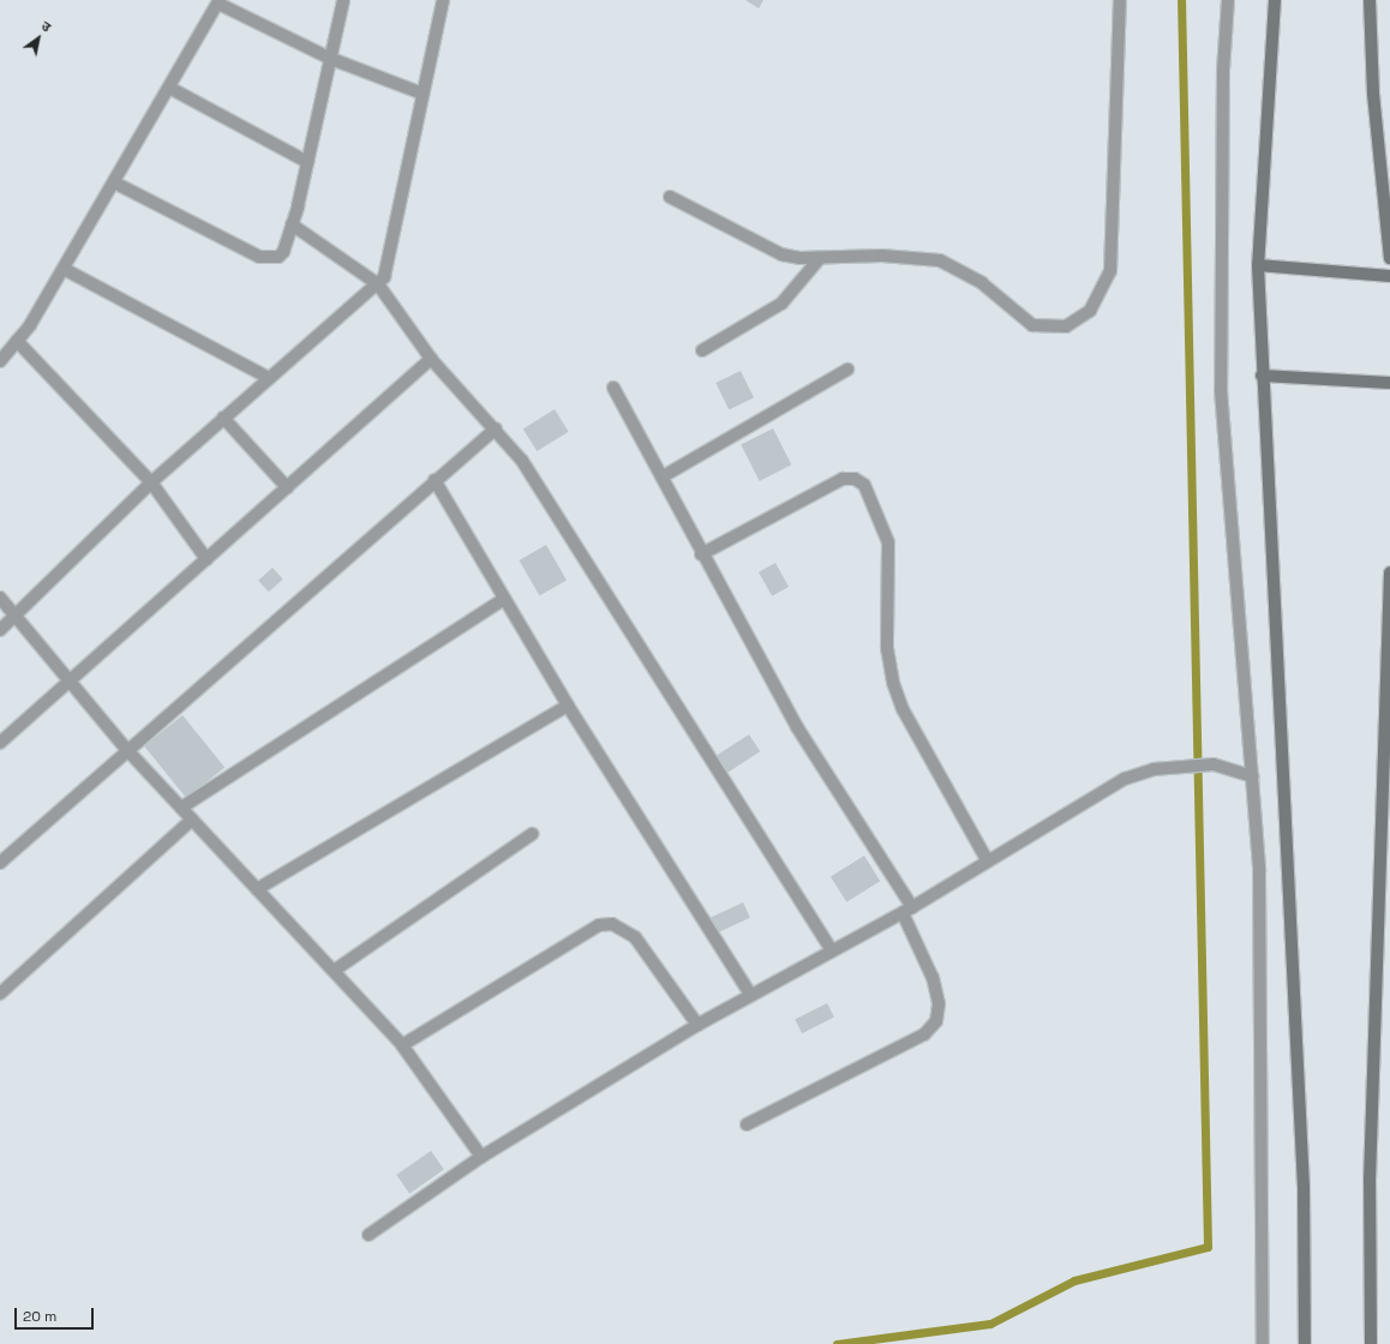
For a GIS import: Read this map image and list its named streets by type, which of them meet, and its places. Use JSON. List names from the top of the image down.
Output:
{
  "scale_bar": "20 m",
  "north": "top right"
}
